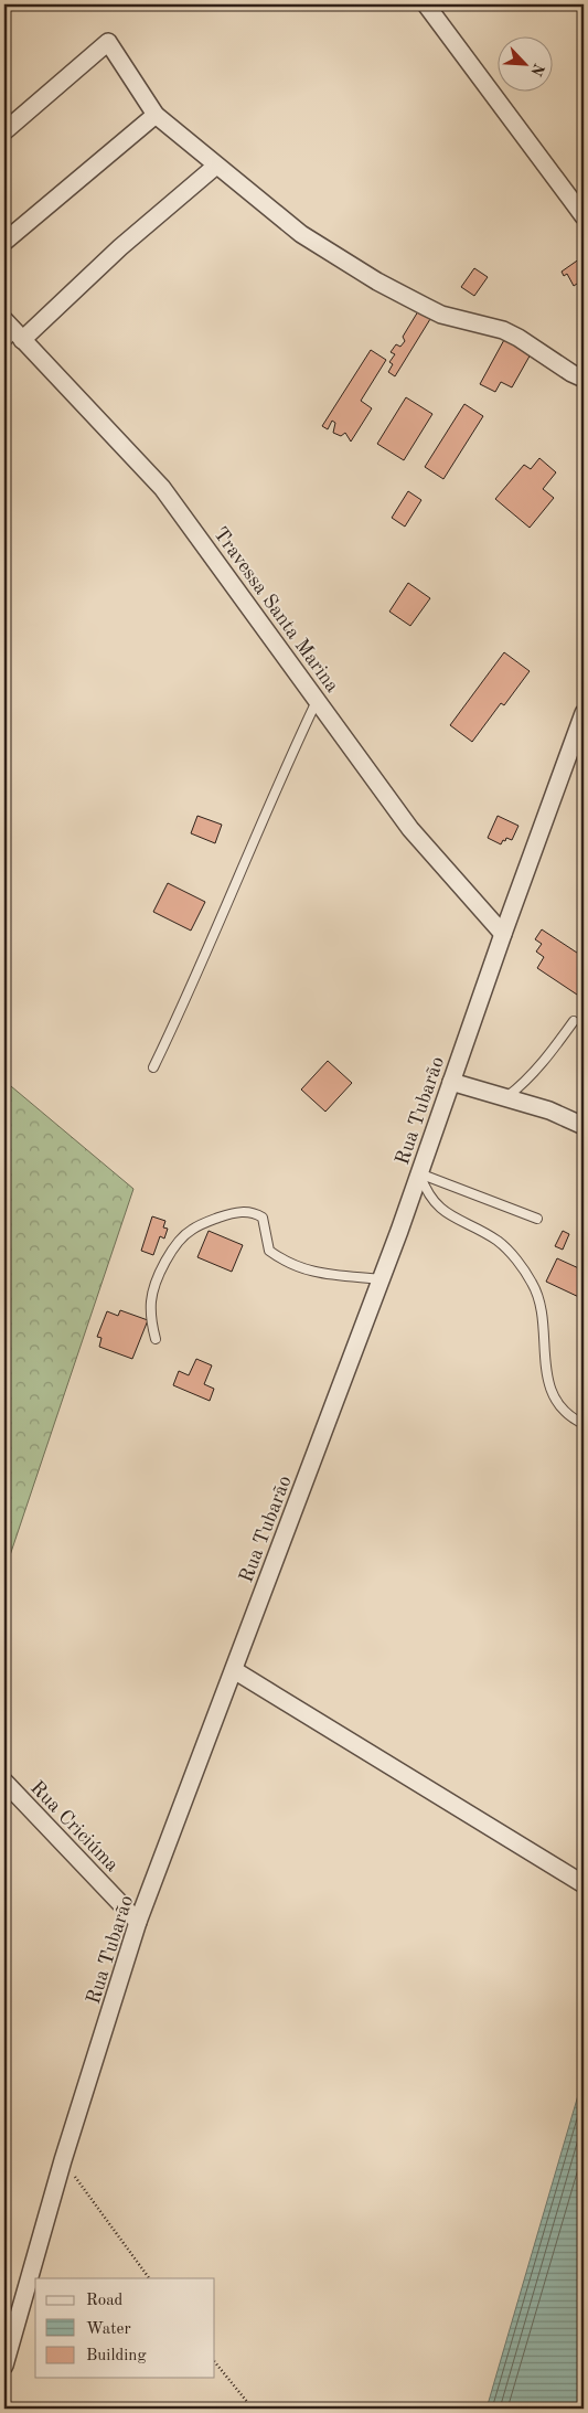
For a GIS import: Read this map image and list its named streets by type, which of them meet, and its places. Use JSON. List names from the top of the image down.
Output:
{
  "streets": {
    "street": ["Travessa Santa Marina", "Rua Tubarão", "Rua Criciúma"]
  },
  "crossings": [
    ["Travessa Santa Marina", "Rua Tubarão"],
    ["Rua Tubarão", "Rua Criciúma"]
  ],
  "legend": ["Road", "Water", "Building"],
  "north": "bottom right"
}
